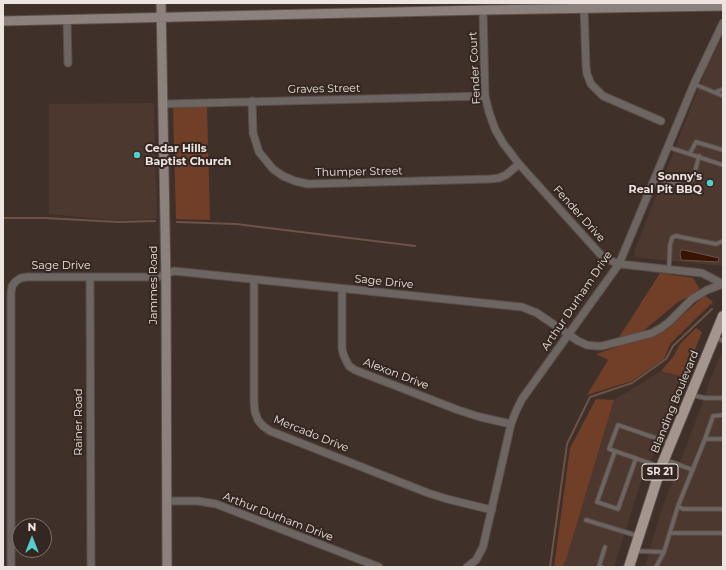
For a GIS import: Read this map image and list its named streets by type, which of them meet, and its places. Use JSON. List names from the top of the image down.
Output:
{
  "streets": {
    "main road": ["Blanding Boulevard", "SR 21"],
    "street": [
      "Fender Court",
      "Graves Street",
      "Thumper Street",
      "Fender Drive",
      "Sage Drive",
      "Jammes Road",
      "Arthur Durham Drive",
      "Alexon Drive",
      "Rainer Road",
      "Mercado Drive"
    ]
  },
  "crossings": [
    ["Fender Court", "Graves Street"],
    ["Fender Court", "Thumper Street"],
    ["Fender Court", "Fender Drive"],
    ["Graves Street", "Thumper Street"],
    ["Graves Street", "Jammes Road"],
    ["Thumper Street", "Fender Drive"],
    ["Fender Drive", "Sage Drive"],
    ["Fender Drive", "Arthur Durham Drive"],
    ["Sage Drive", "Jammes Road"],
    ["Sage Drive", "Arthur Durham Drive"],
    ["Sage Drive", "Alexon Drive"],
    ["Sage Drive", "Rainer Road"],
    ["Sage Drive", "Mercado Drive"],
    ["Jammes Road", "Arthur Durham Drive"],
    ["Arthur Durham Drive", "Alexon Drive"],
    ["Arthur Durham Drive", "Mercado Drive"]
  ],
  "places": ["Cedar Hills Baptist Church", "Sonny's Real Pit BBQ"],
  "north": "top"
}
